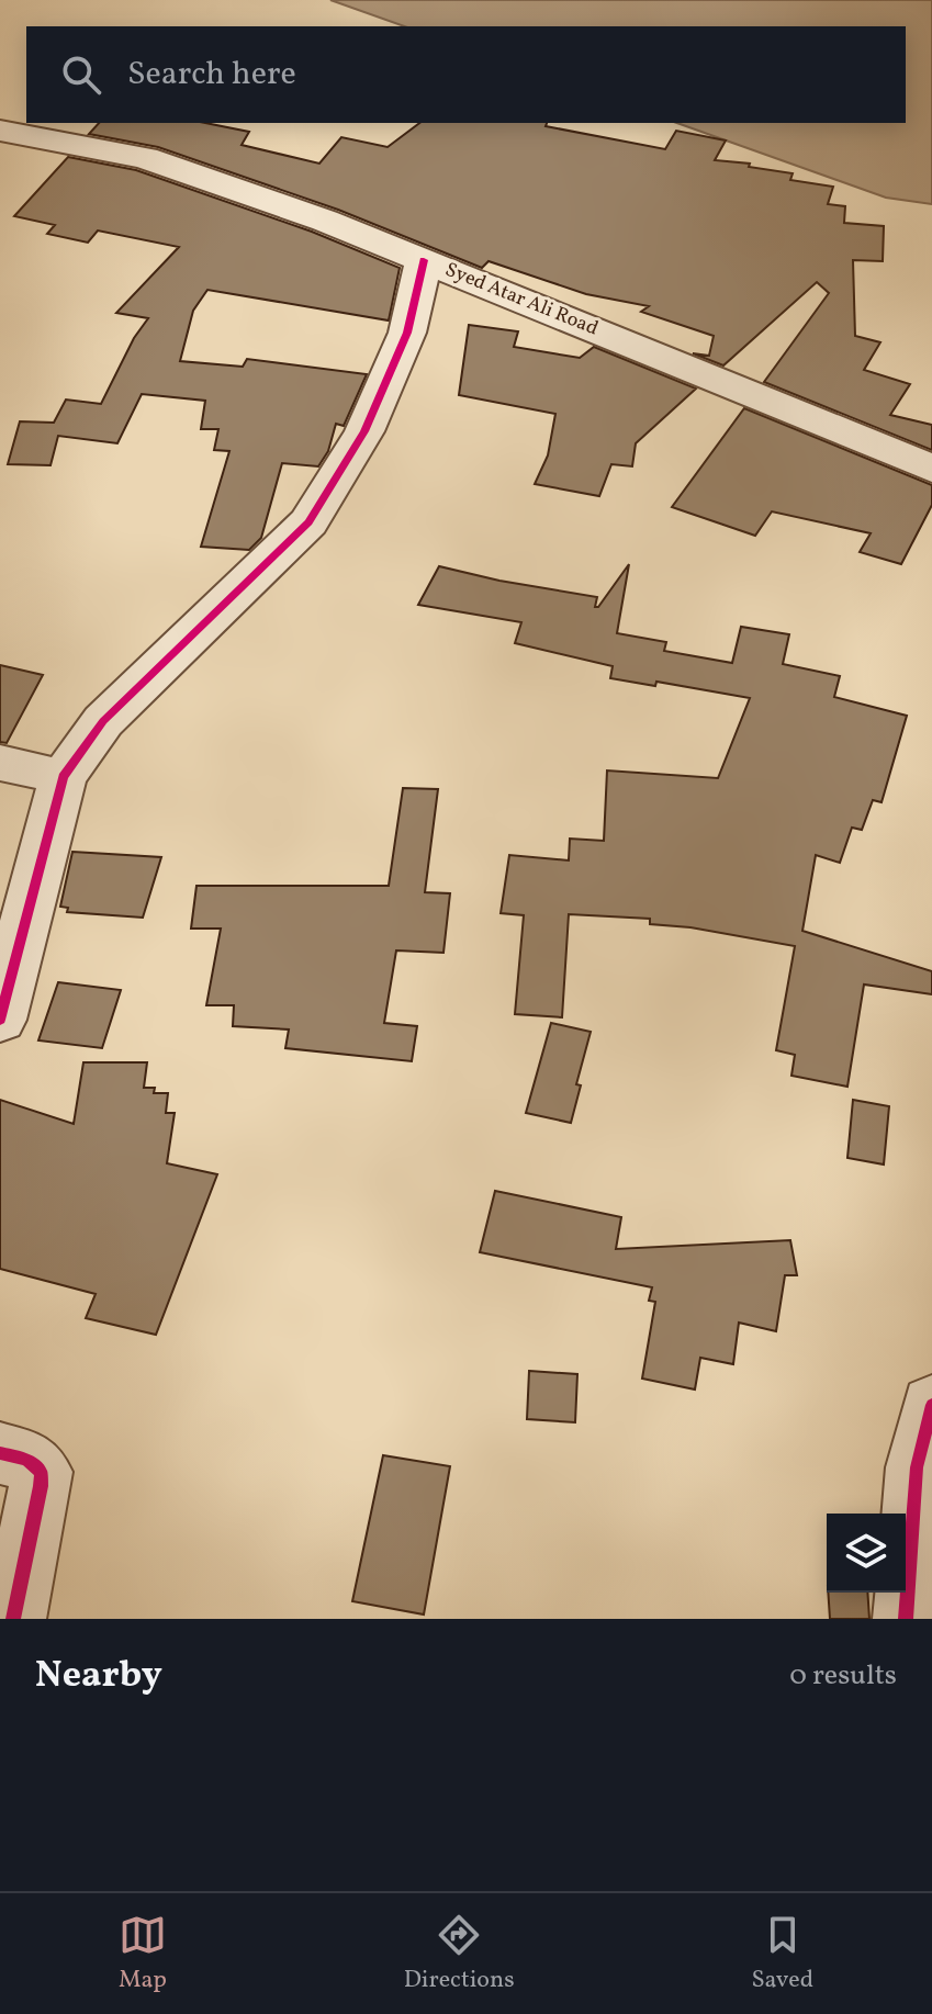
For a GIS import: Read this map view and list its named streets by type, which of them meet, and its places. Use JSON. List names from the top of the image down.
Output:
{
  "streets": {
    "street": ["Syed Atar Ali Road"]
  },
  "page": {
    "search": "Search here",
    "heading": ["Nearby", "0 results"],
    "nav": ["Map", "Directions", "Saved"]
  }
}
